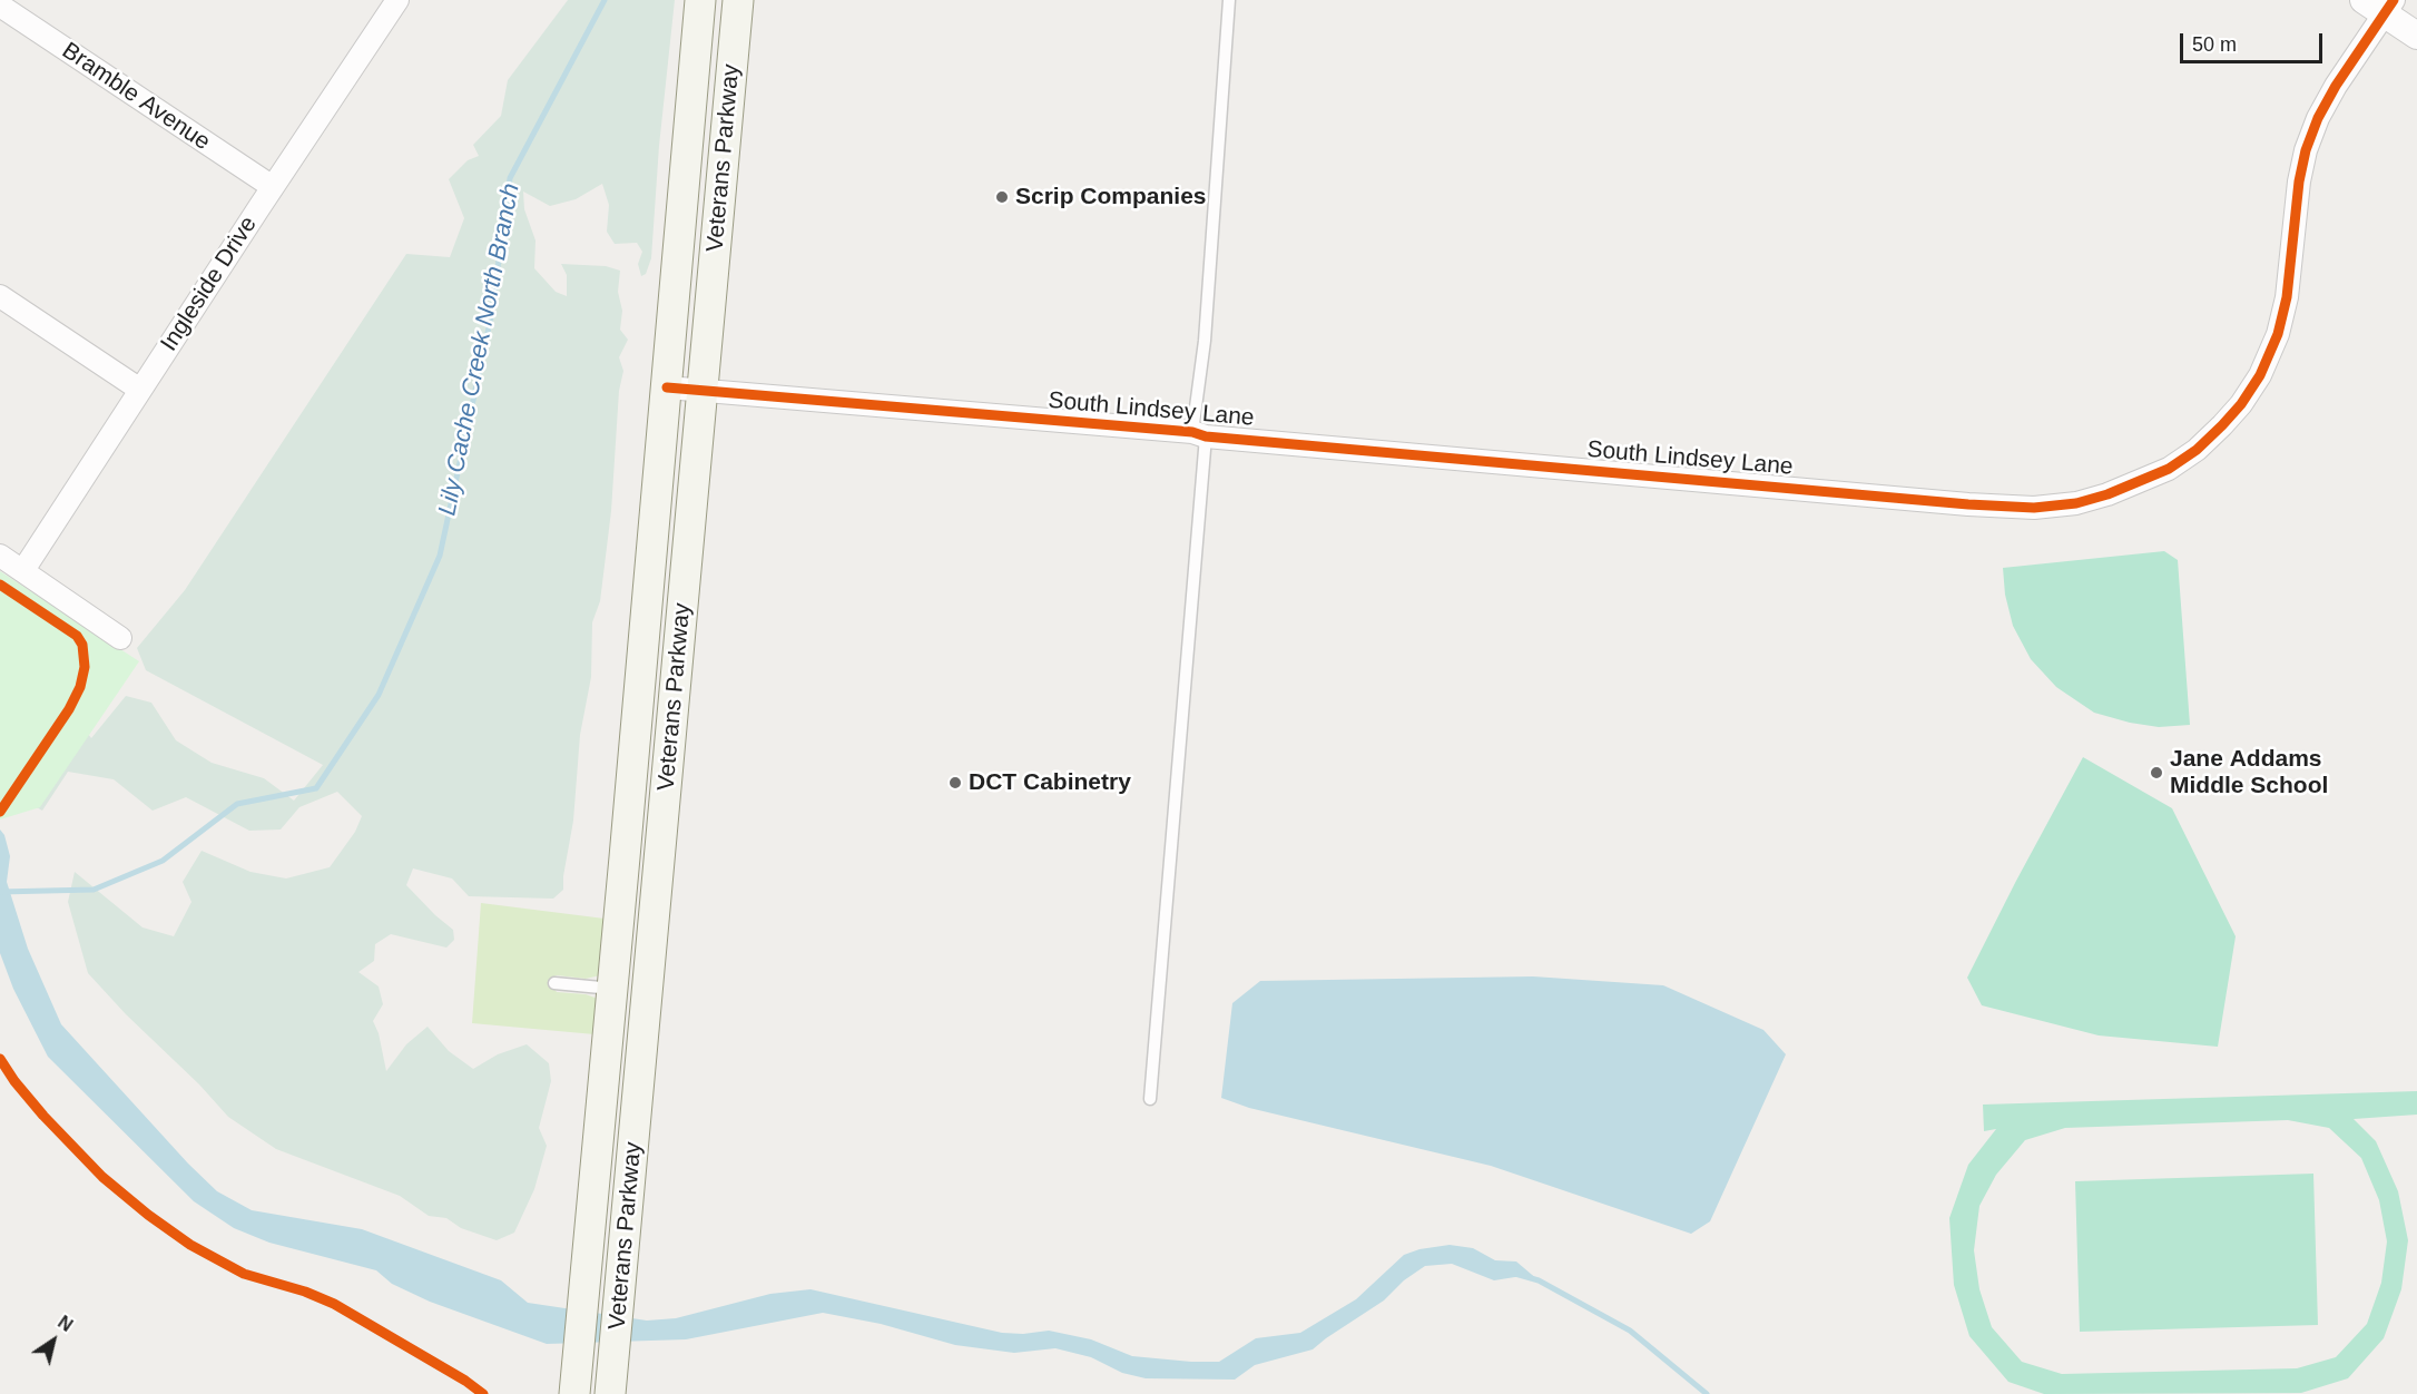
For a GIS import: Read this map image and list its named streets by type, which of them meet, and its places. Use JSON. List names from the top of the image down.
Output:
{
  "streets": {
    "main road": ["Veterans Parkway"],
    "street": ["Bramble Avenue", "Ingleside Drive", "South Lindsey Lane"]
  },
  "crossings": [
    ["Bramble Avenue", "Ingleside Drive"],
    ["Veterans Parkway", "South Lindsey Lane"]
  ],
  "water": ["Lily Cache Creek North Branch"],
  "places": ["Scrip Companies", "Jane Addams Middle School", "DCT Cabinetry"],
  "scale_bar": "50 m",
  "north": "top right"
}
